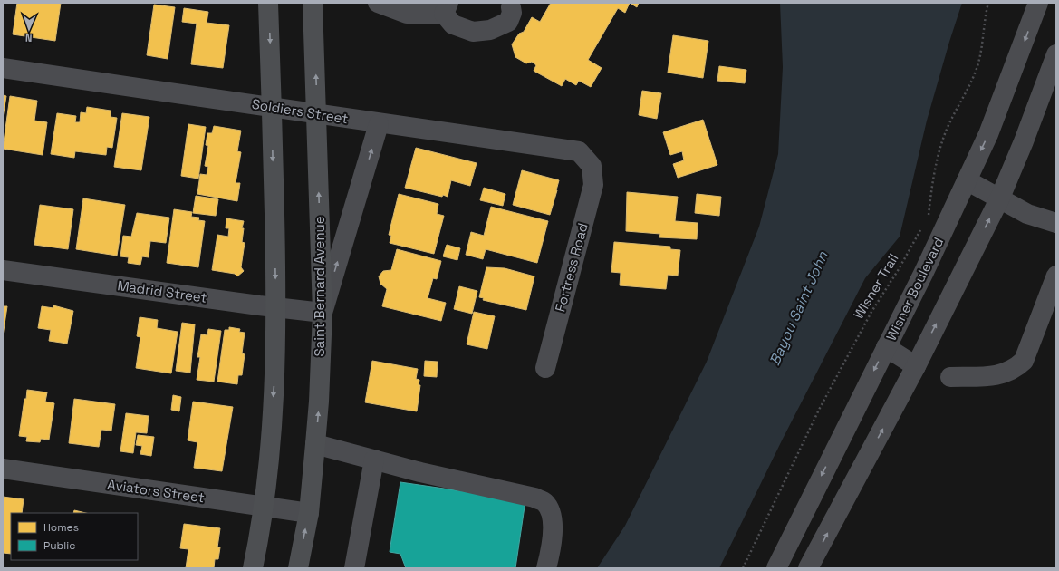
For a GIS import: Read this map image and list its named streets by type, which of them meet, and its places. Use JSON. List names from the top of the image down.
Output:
{
  "streets": {
    "main road": ["Saint Bernard Avenue"],
    "street": [
      "Soldiers Street",
      "Fortress Road",
      "Wisner Boulevard",
      "Madrid Street",
      "Aviators Street"
    ],
    "path": ["Wisner Trail"]
  },
  "crossings": [
    ["Soldiers Street", "Fortress Road"],
    ["Soldiers Street", "Saint Bernard Avenue"],
    ["Saint Bernard Avenue", "Madrid Street"],
    ["Saint Bernard Avenue", "Aviators Street"]
  ],
  "water": ["Bayou Saint John"],
  "legend": ["Homes", "Public"],
  "north": "bottom"
}
